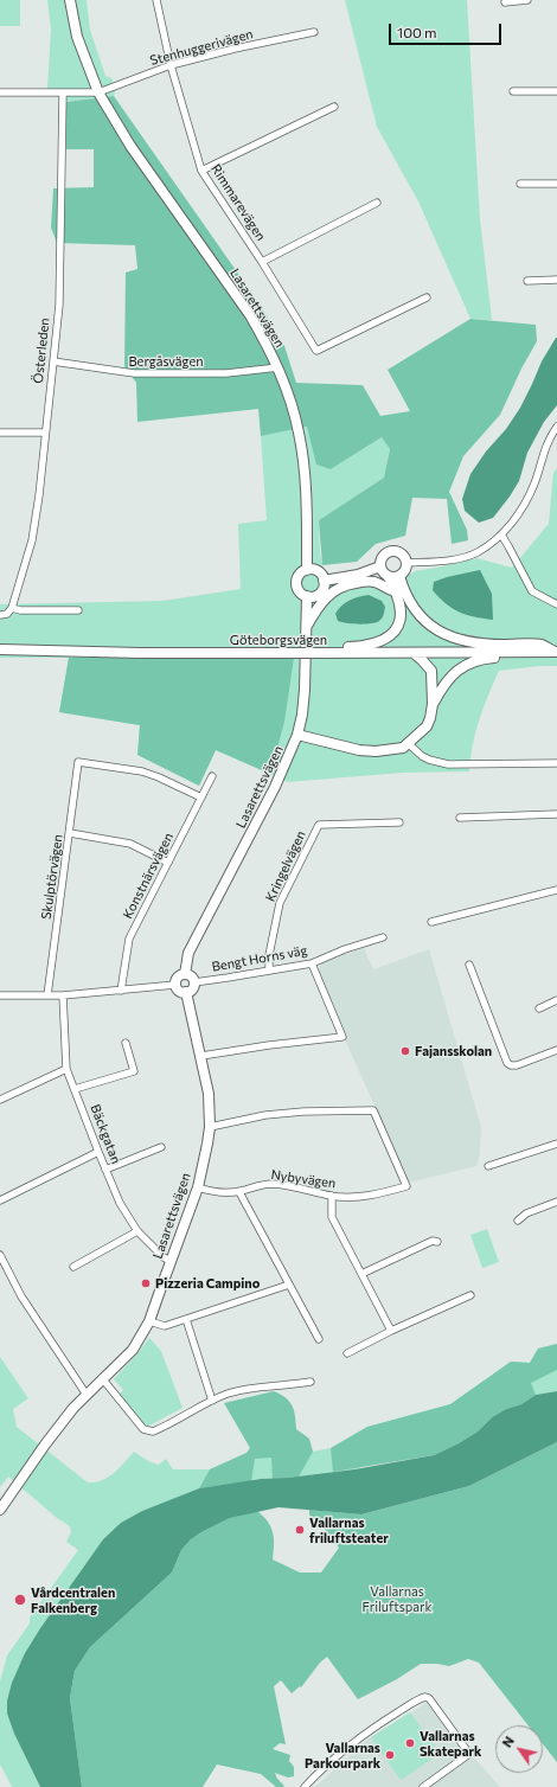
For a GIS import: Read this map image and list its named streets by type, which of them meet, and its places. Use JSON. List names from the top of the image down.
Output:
{
  "streets": {
    "street": [
      "Stenhuggerivägen",
      "Rimmarevägen",
      "Lasarettsvägen",
      "Österleden",
      "Bergåsvägen",
      "Göteborgsvägen",
      "Kringelvägen",
      "Konstnärsvägen",
      "Skulptörvägen",
      "Bengt Horns väg",
      "Bäckgatan",
      "Nybyvägen"
    ]
  },
  "crossings": [
    ["Stenhuggerivägen", "Rimmarevägen"],
    ["Stenhuggerivägen", "Lasarettsvägen"],
    ["Stenhuggerivägen", "Österleden"],
    ["Lasarettsvägen", "Bergåsvägen"],
    ["Lasarettsvägen", "Bengt Horns väg"],
    ["Lasarettsvägen", "Bäckgatan"],
    ["Lasarettsvägen", "Nybyvägen"],
    ["Österleden", "Bergåsvägen"],
    ["Kringelvägen", "Bengt Horns väg"],
    ["Konstnärsvägen", "Skulptörvägen"]
  ],
  "parks": ["Vallarnas Friluftspark"],
  "places": [
    "Fajansskolan",
    "Pizzeria Campino",
    "Vallarnas friluftsteater",
    "Vårdcentralen Falkenberg",
    "Vallarnas Skatepark",
    "Vallarnas Parkourpark"
  ],
  "scale_bar": "100 m",
  "north": "top left"
}
